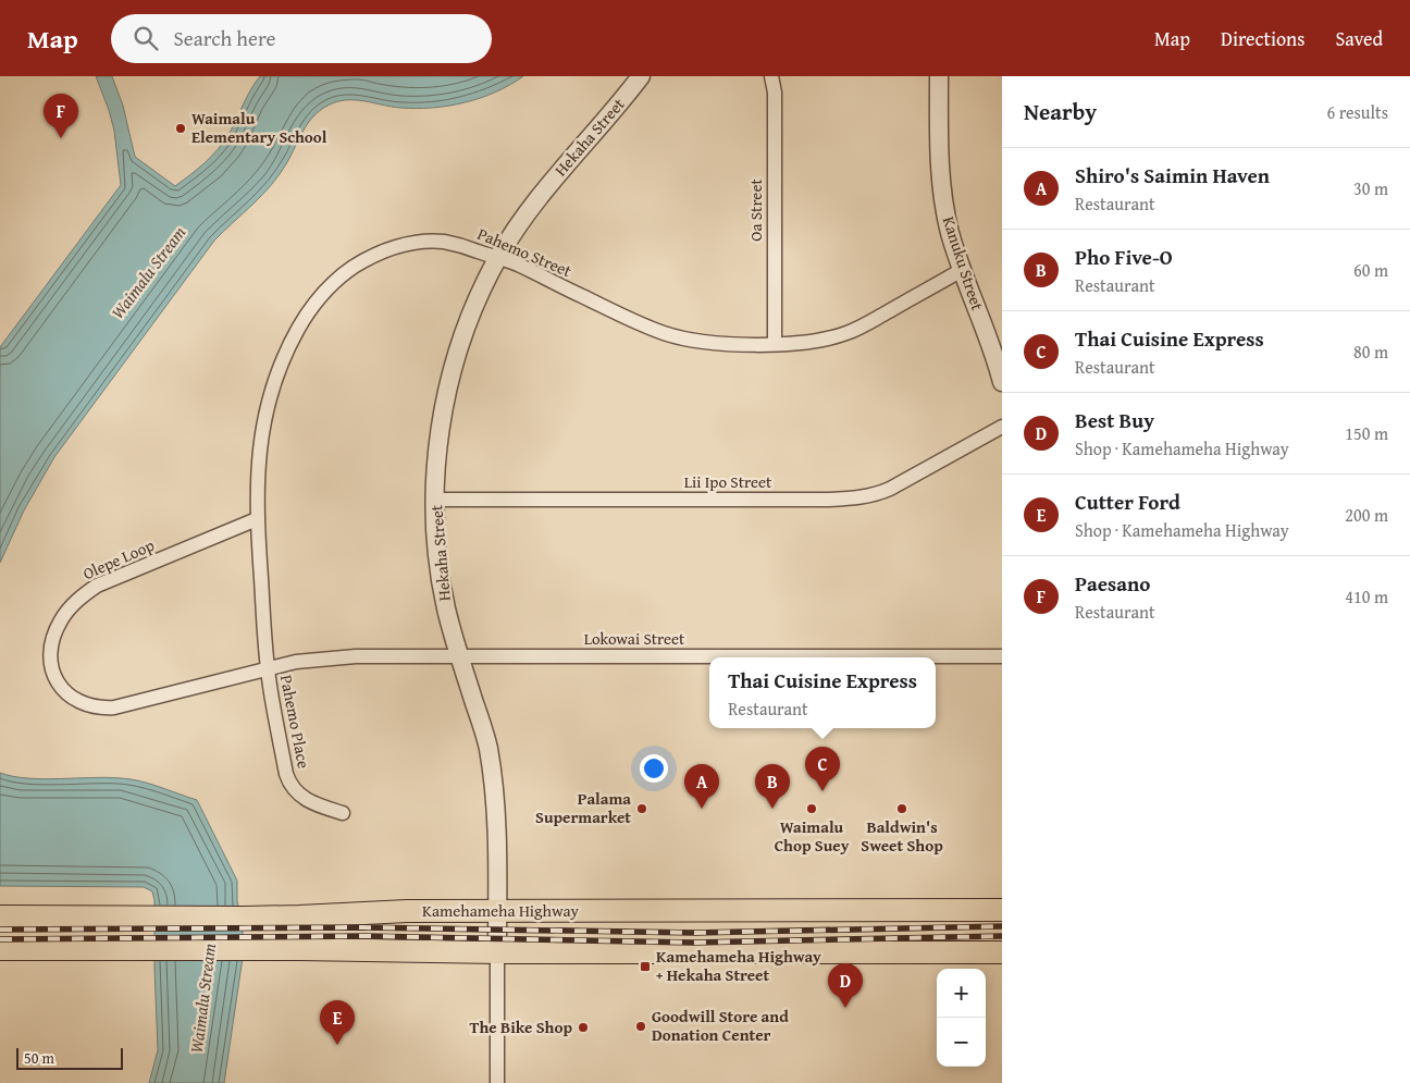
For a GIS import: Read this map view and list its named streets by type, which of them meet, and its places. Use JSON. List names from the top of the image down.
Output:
{
  "streets": {
    "main road": ["Kamehameha Highway"],
    "street": [
      "Hekaha Street",
      "Oa Street",
      "Pahemo Street",
      "Kanuku Street",
      "Lii Ipo Street",
      "Olepe Loop",
      "Lokowai Street",
      "Pahemo Place"
    ]
  },
  "crossings": [
    ["Hekaha Street", "Pahemo Street"],
    ["Hekaha Street", "Lii Ipo Street"],
    ["Hekaha Street", "Lokowai Street"],
    ["Hekaha Street", "Kamehameha Highway"],
    ["Oa Street", "Pahemo Street"],
    ["Pahemo Street", "Kanuku Street"],
    ["Pahemo Street", "Olepe Loop"],
    ["Pahemo Street", "Lokowai Street"],
    ["Pahemo Street", "Pahemo Place"],
    ["Olepe Loop", "Lokowai Street"],
    ["Olepe Loop", "Pahemo Place"],
    ["Lokowai Street", "Pahemo Place"]
  ],
  "water": ["Waimalu Stream"],
  "places": {
    "other": [
      "Waimalu Elementary School",
      "Palama Supermarket",
      "Waimalu Chop Suey",
      "Baldwin's Sweet Shop",
      "Goodwill Store and Donation Center",
      "The Bike Shop"
    ],
    "transit": ["Kamehameha Highway + Hekaha Street"]
  },
  "scale_bar": "50 m",
  "page": {
    "header": "Map",
    "search": "Search here",
    "nav": ["Map", "Directions", "Saved"],
    "heading": ["Nearby", "6 results"],
    "pins": [
      "F",
      "C",
      "A",
      "B",
      "D",
      "E"
    ],
    "list": [
      {
        "mark": "A",
        "name": "Shiro's Saimin Haven",
        "note": "Restaurant",
        "value": "30 m"
      },
      {
        "mark": "B",
        "name": "Pho Five-O",
        "note": "Restaurant",
        "value": "60 m"
      },
      {
        "mark": "C",
        "name": "Thai Cuisine Express",
        "note": "Restaurant",
        "value": "80 m"
      },
      {
        "mark": "D",
        "name": "Best Buy",
        "note": "Shop · Kamehameha Highway",
        "value": "150 m"
      },
      {
        "mark": "E",
        "name": "Cutter Ford",
        "note": "Shop · Kamehameha Highway",
        "value": "200 m"
      },
      {
        "mark": "F",
        "name": "Paesano",
        "note": "Restaurant",
        "value": "410 m"
      }
    ],
    "popup": ["Thai Cuisine Express", "Restaurant"],
    "map_buttons": ["+", "−"],
    "scale": "50 m"
  }
}
